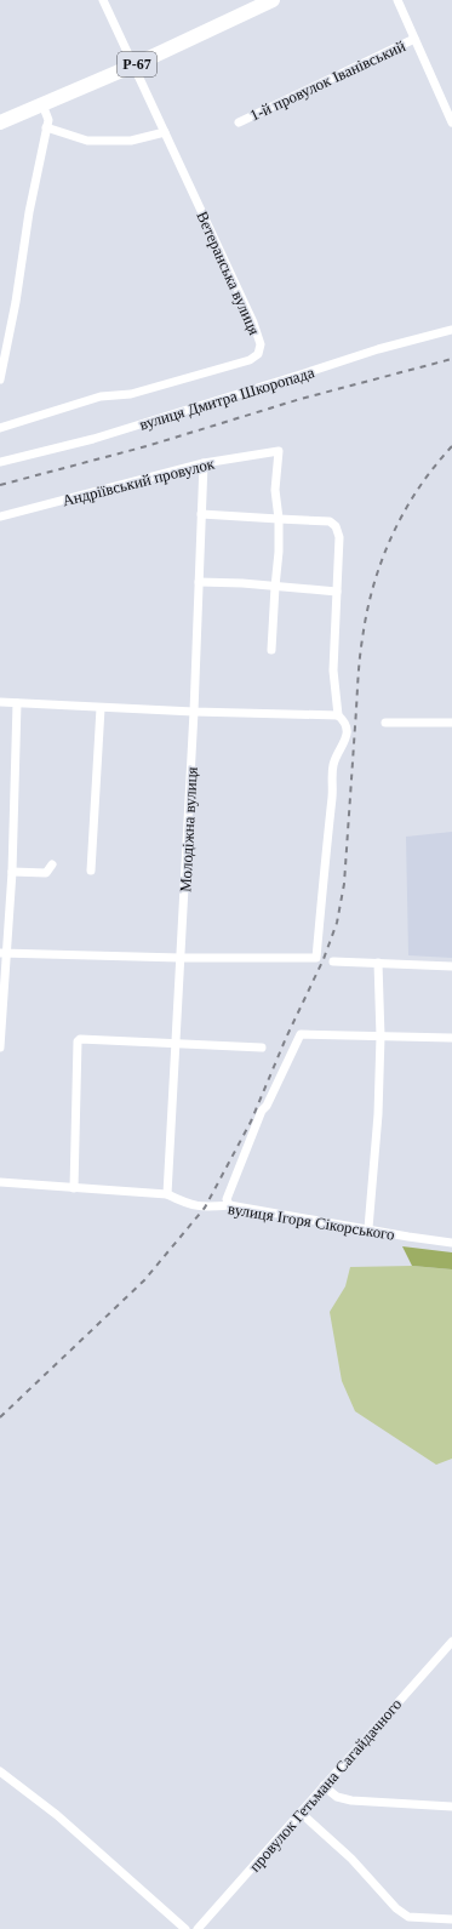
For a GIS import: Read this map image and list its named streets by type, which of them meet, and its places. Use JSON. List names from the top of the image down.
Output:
{
  "streets": {
    "main road": ["Р-67"],
    "street": [
      "1-й провулок Іванівський",
      "Ветеранська вулиця",
      "вулиця Дмитра Шкоропада",
      "Андріївський провулок",
      "Молодіжна вулиця",
      "вулиця Ігоря Сікорського",
      "провулок Гетьмана Сагайдачного"
    ]
  },
  "crossings": [
    ["Р-67", "Ветеранська вулиця"],
    ["Андріївський провулок", "Молодіжна вулиця"],
    ["Молодіжна вулиця", "вулиця Ігоря Сікорського"]
  ]
}
